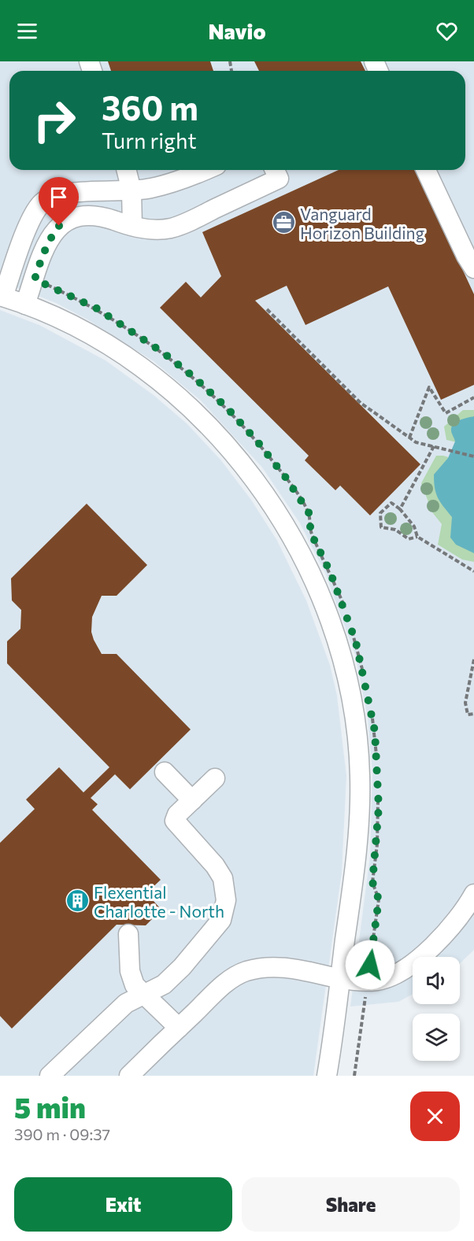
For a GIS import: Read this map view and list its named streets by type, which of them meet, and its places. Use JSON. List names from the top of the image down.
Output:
{
  "places": {
    "office": ["Vanguard Horizon Building"],
    "building": ["Flexential Charlotte - North"]
  },
  "page": {
    "header": "Navio",
    "turn": ["360 m", "Turn right"],
    "heading": ["5 min", "390 m · 09:37"],
    "buttons": ["Exit", "Share"]
  }
}
